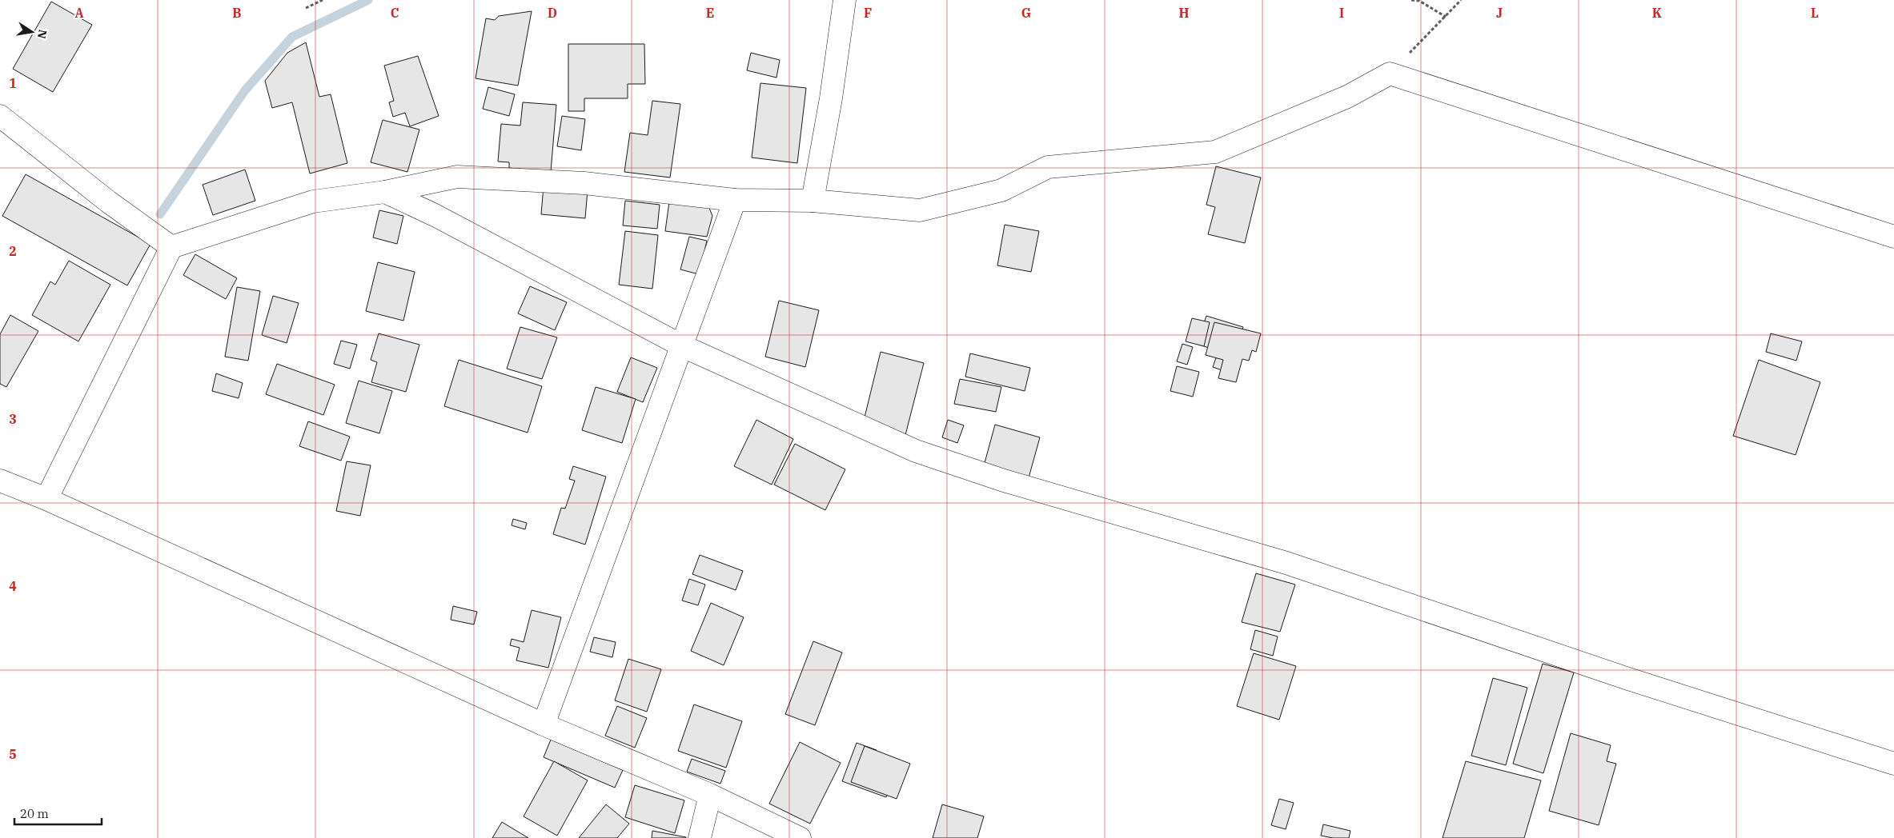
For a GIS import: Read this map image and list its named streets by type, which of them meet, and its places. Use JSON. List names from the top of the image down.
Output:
{
  "scale_bar": "20 m",
  "north": "right",
  "grid": {
    "columns": [
      "A",
      "B",
      "C",
      "D",
      "E",
      "F",
      "G",
      "H",
      "I",
      "J",
      "K",
      "L"
    ],
    "rows": [
      "1",
      "2",
      "3",
      "4",
      "5"
    ]
  }
}
